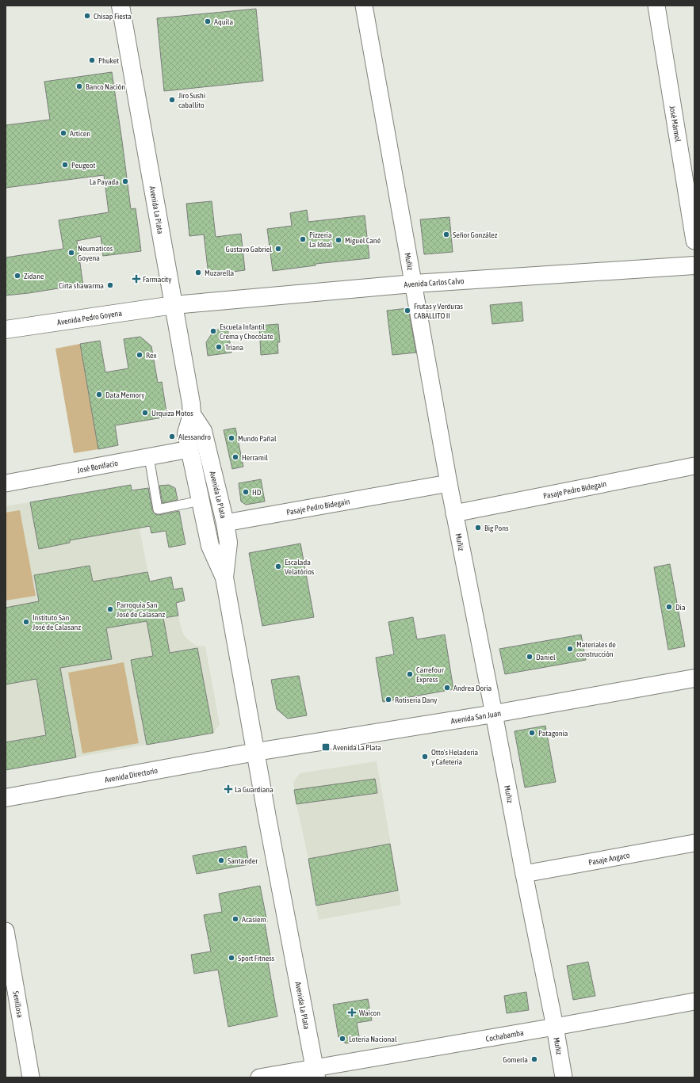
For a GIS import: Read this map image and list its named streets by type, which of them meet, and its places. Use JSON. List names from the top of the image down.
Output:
{
  "streets": {
    "main road": [
      "Avenida La Plata",
      "Avenida Carlos Calvo",
      "Avenida Pedro Goyena",
      "Avenida San Juan",
      "Avenida Directorio"
    ],
    "street": [
      "José Mármol",
      "Muñiz",
      "José Bonifacio",
      "Pasaje Pedro Bidegain",
      "Pasaje Angaco",
      "Senillosa",
      "Cochabamba"
    ]
  },
  "crossings": [
    ["Avenida La Plata", "Avenida Carlos Calvo"],
    ["Avenida La Plata", "Avenida Pedro Goyena"],
    ["Avenida La Plata", "José Bonifacio"],
    ["Avenida La Plata", "Pasaje Pedro Bidegain"],
    ["Avenida La Plata", "Avenida San Juan"],
    ["Avenida La Plata", "Avenida Directorio"],
    ["Avenida La Plata", "Cochabamba"],
    ["Muñiz", "Avenida Carlos Calvo"],
    ["Muñiz", "Pasaje Pedro Bidegain"],
    ["Muñiz", "Avenida San Juan"],
    ["Muñiz", "Pasaje Angaco"],
    ["Muñiz", "Cochabamba"],
    ["Avenida Carlos Calvo", "Avenida Pedro Goyena"],
    ["Avenida San Juan", "Avenida Directorio"]
  ],
  "places": {
    "other": [
      "Chisap Fiesta",
      "Aquila",
      "Phuket",
      "Banco Nación",
      "Jiro Sushi caballito",
      "Articen",
      "Peugeot",
      "La Payada",
      "Señor González",
      "Pizzeria La Ideal",
      "Miguel Cané",
      "Gustavo Gabriel",
      "Neumaticos Goyena",
      "Muzarella",
      "Zidane",
      "Cirta shawarma",
      "Frutas y Verduras CABALLITO II",
      "Escuela Infantil Crema y Chocolate",
      "Triana",
      "Rex",
      "Data Memory",
      "Urquiza Motos",
      "Alessandro",
      "Mundo Pañal",
      "Herramil",
      "HD",
      "Big Pons",
      "Escalada Velatórios",
      "Dia",
      "Parroquia San José de Calasanz",
      "Instituto San José de Calasanz",
      "Materiales de construcción",
      "Daniel",
      "Carrefour Express",
      "Andrea Doria",
      "Rotiseria Dany",
      "Patagonia",
      "Otto's Heladeria y Cafeteria",
      "Santander",
      "Acasiem",
      "Sport Fitness",
      "Loteria Nacional",
      "Gomería"
    ],
    "health": ["Farmacity", "La Guardiana", "Waícon"],
    "transit": ["Avenida La Plata"]
  }
}
